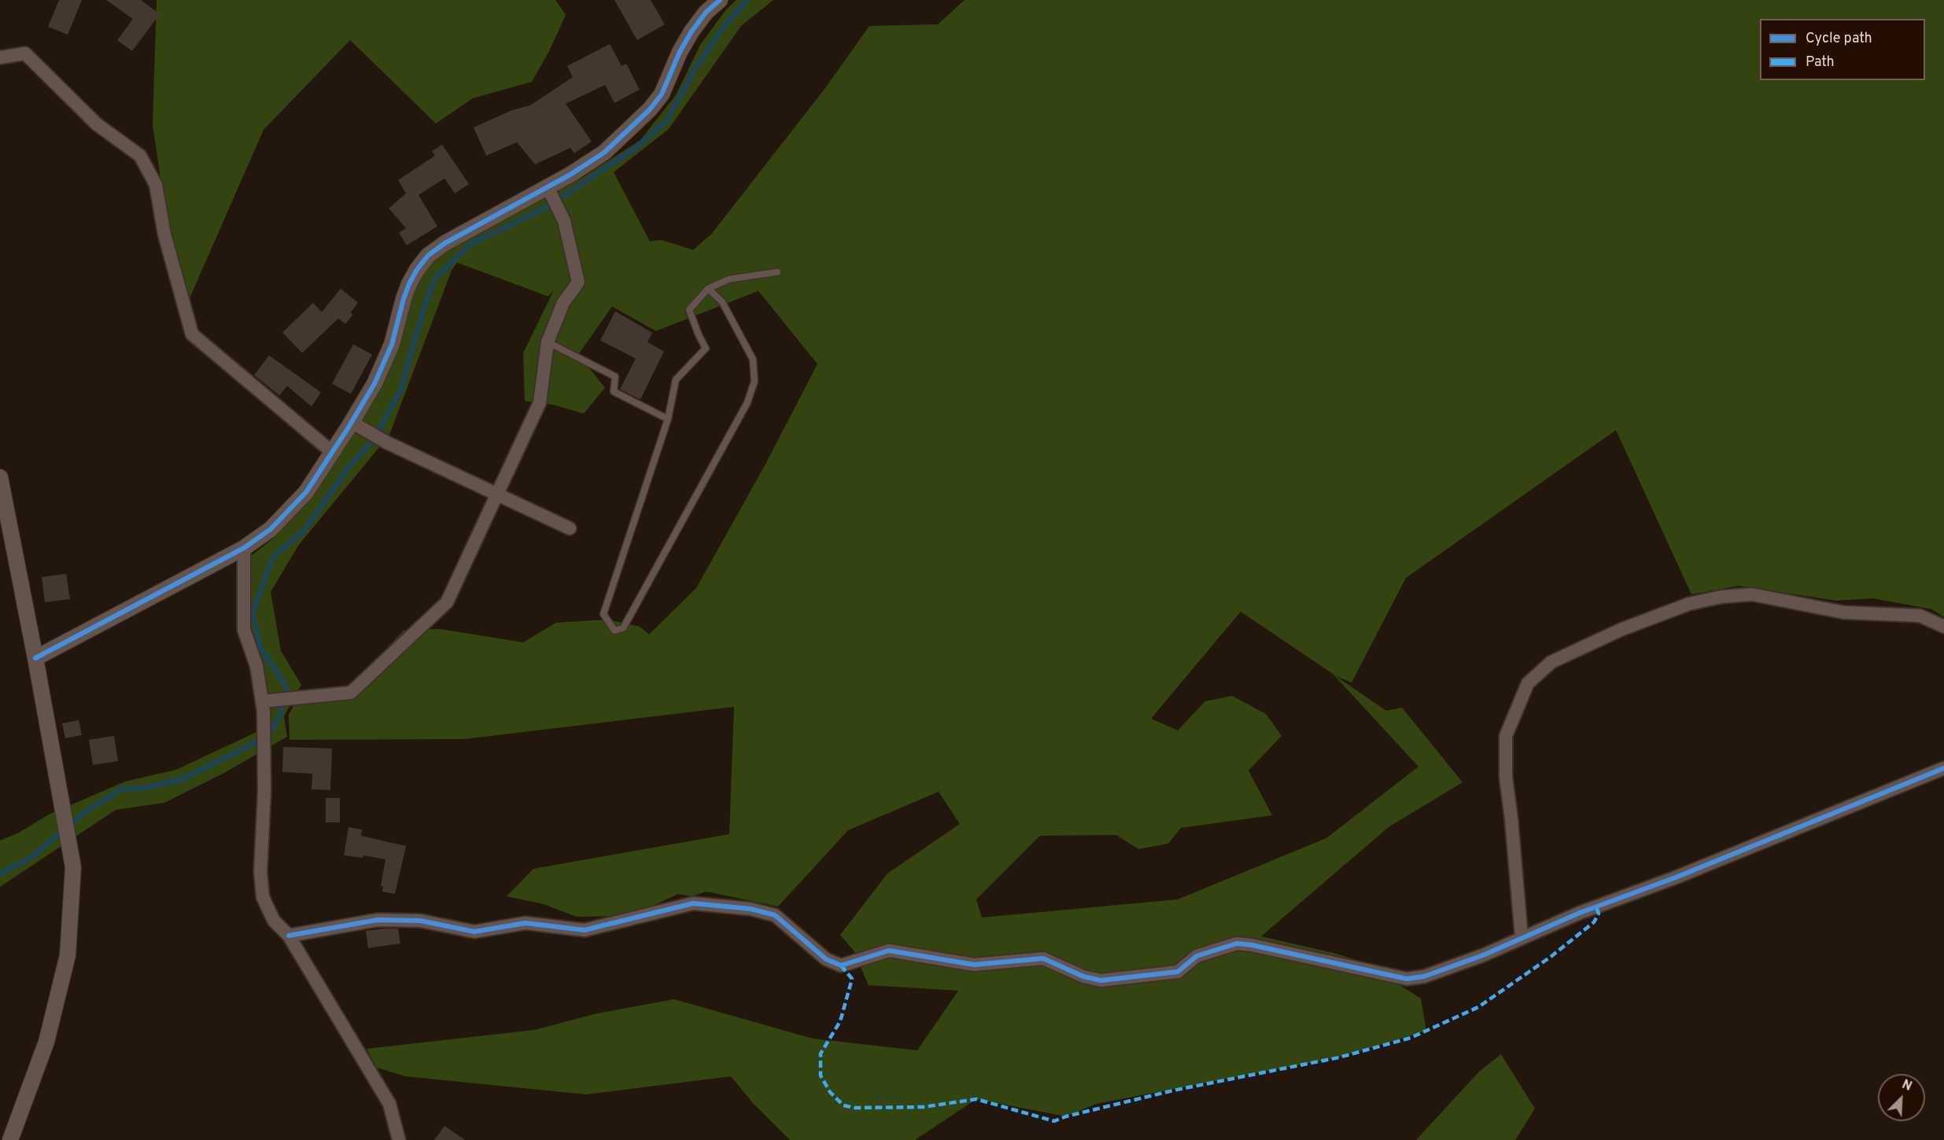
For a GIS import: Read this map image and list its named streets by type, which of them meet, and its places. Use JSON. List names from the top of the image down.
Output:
{
  "legend": ["Cycle path", "Path"],
  "north": "top right"
}
